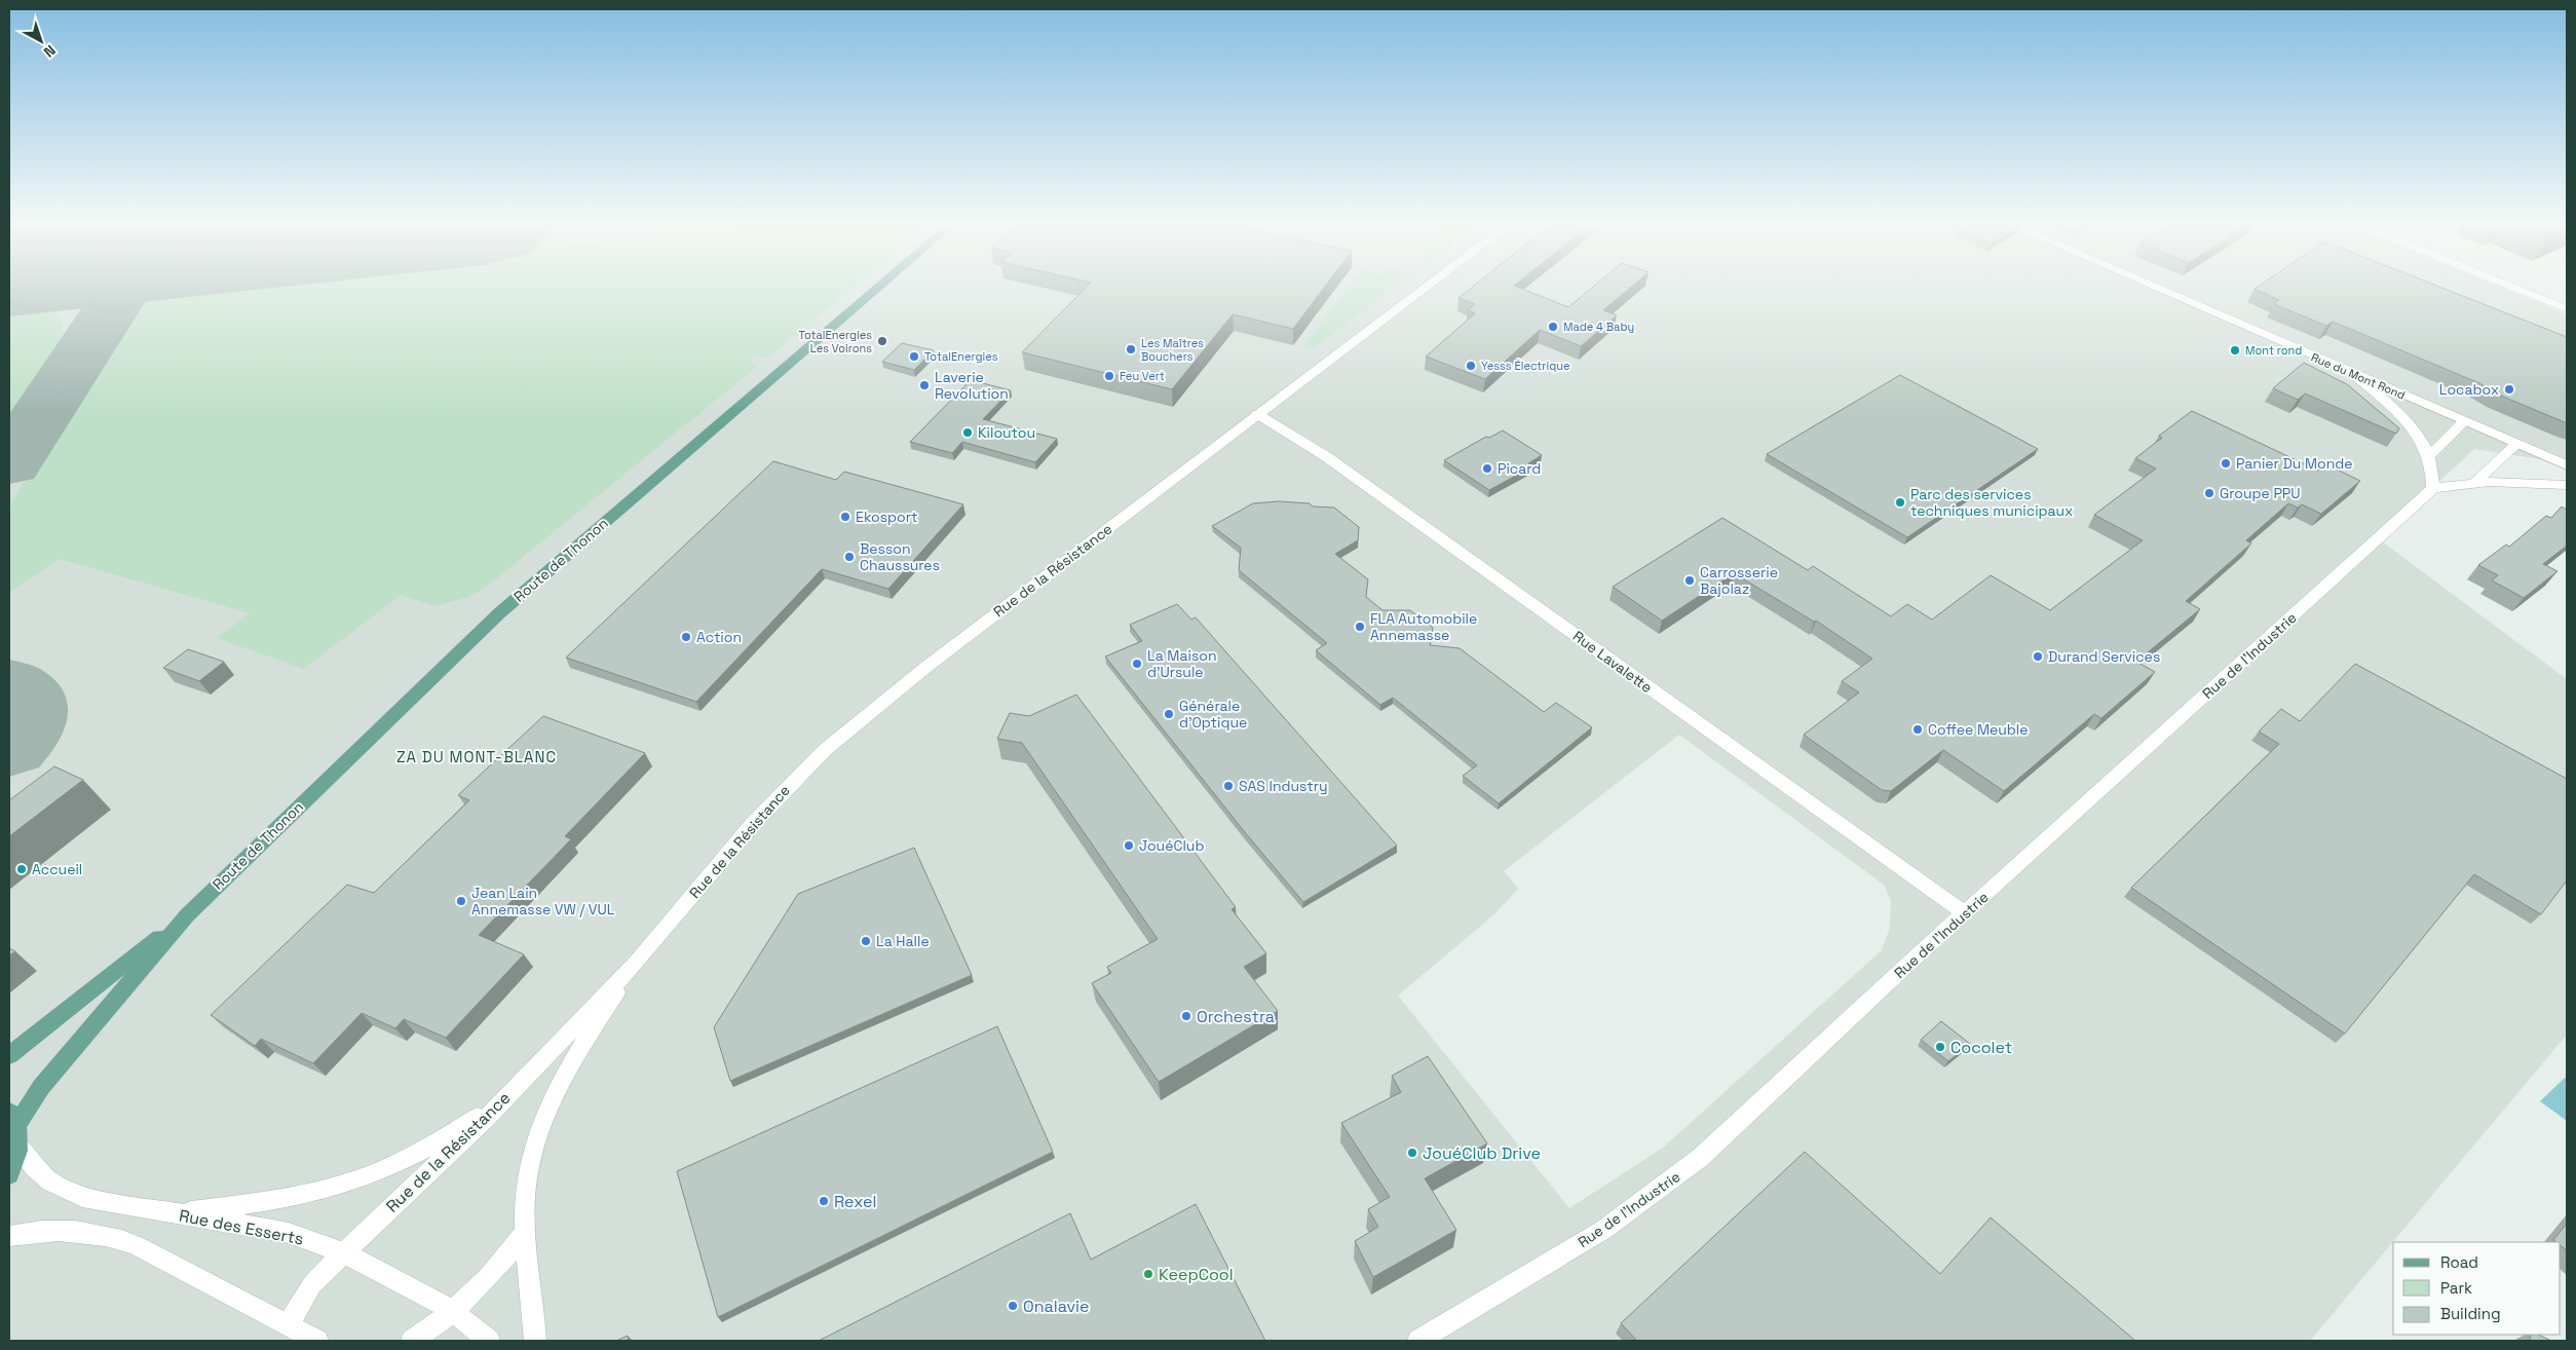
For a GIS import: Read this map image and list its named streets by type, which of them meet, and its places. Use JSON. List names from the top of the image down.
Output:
{
  "streets": {
    "main road": ["Route de Thonon"],
    "street": [
      "Rue du Mont Rond",
      "Rue de la Résistance",
      "Rue de l'Industrie",
      "Rue Lavalette",
      "Rue des Esserts"
    ]
  },
  "crossings": [
    ["Rue de la Résistance", "Rue Lavalette"],
    ["Rue de la Résistance", "Rue des Esserts"],
    ["Rue de l'Industrie", "Rue Lavalette"]
  ],
  "districts": ["ZA DU MONT-BLANC"],
  "places": [
    "Made 4 Baby",
    "TotalEnergies Les Voirons",
    "Les Maîtres Bouchers",
    "Mont rond",
    "TotalEnergies",
    "Yesss Électrique",
    "Feu Vert",
    "Laverie Revolution",
    "Locabox",
    "Kiloutou",
    "Panier Du Monde",
    "Picard",
    "Groupe PPU",
    "Parc des services techniques municipaux",
    "Ekosport",
    "Besson Chaussures",
    "Carrosserie Bajolaz",
    "FLA Automobile Annemasse",
    "Action",
    "Durand Services",
    "La Maison d'Ursule",
    "Générale d'Optique",
    "Coffee Meuble",
    "SAS Industry",
    "JouéClub",
    "Accueil",
    "Jean Lain Annemasse VW / VUL",
    "La Halle",
    "Orchestra",
    "Cocolet",
    "JouéClub Drive",
    "Rexel",
    "KeepCool",
    "Onalavie"
  ],
  "legend": ["Road", "Park", "Building"],
  "north": "bottom right"
}
